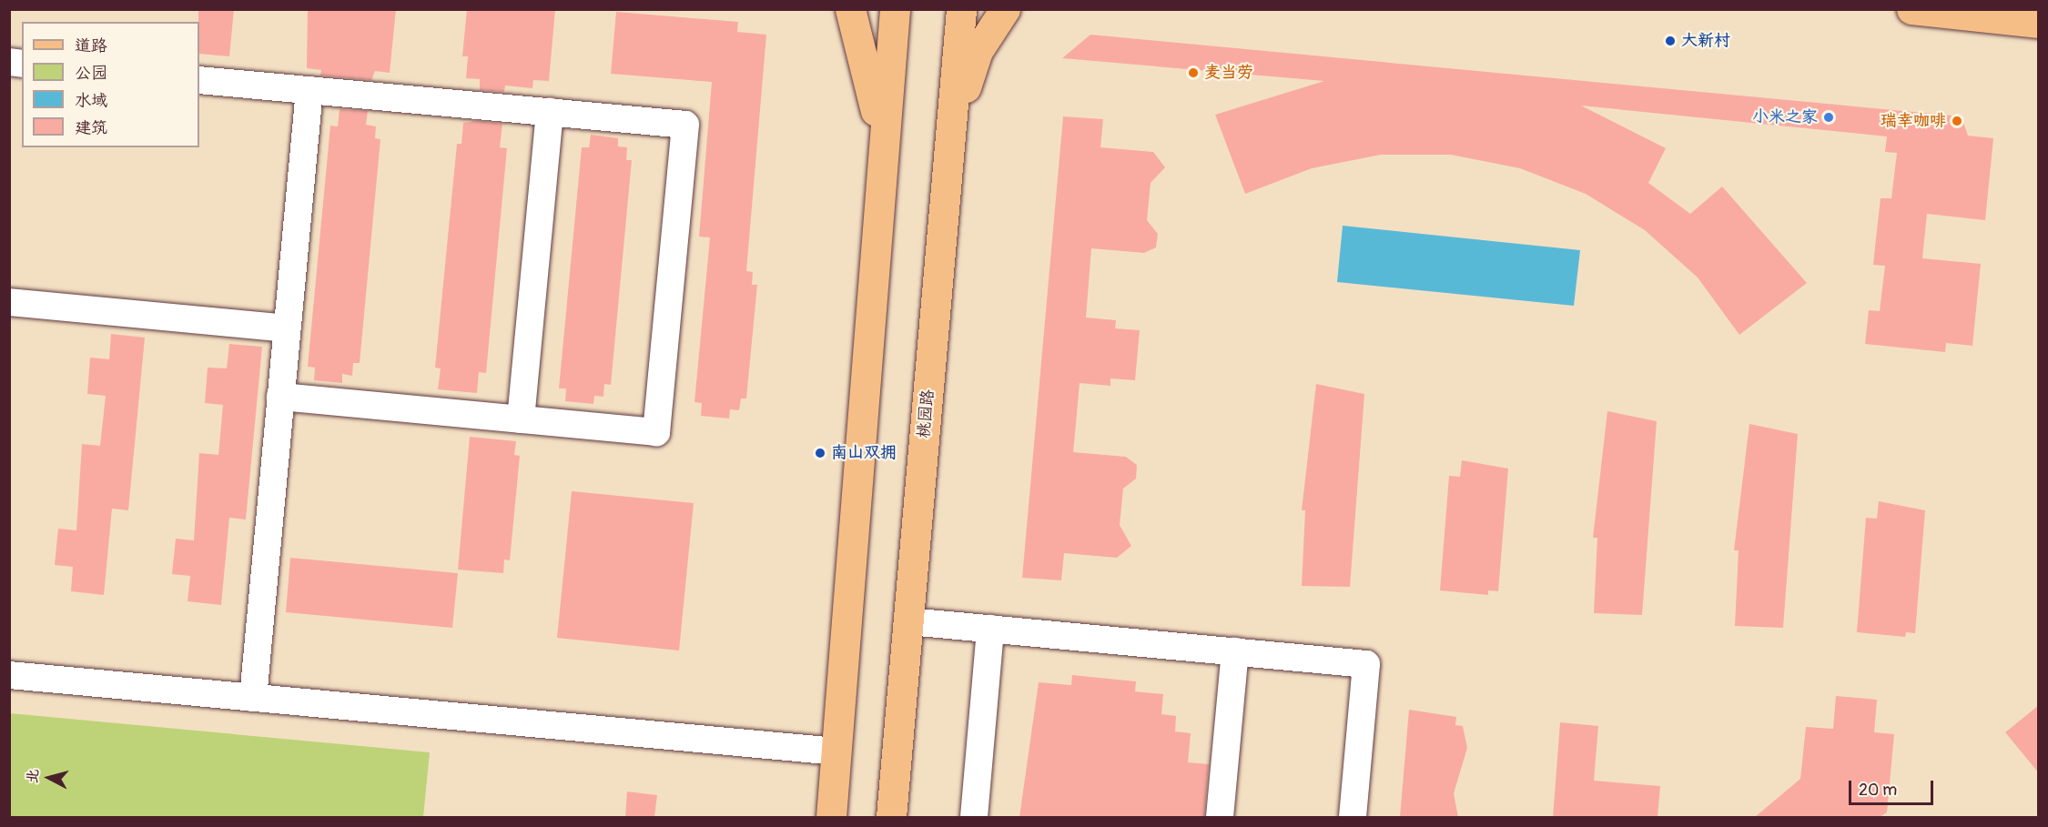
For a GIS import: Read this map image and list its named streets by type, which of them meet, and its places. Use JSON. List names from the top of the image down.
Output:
{
  "streets": {
    "main road": ["桃园路"]
  },
  "places": [
    "大新村",
    "麦当劳",
    "小米之家",
    "瑞幸咖啡",
    "南山双拥"
  ],
  "legend": [
    "道路",
    "公园",
    "水域",
    "建筑"
  ],
  "scale_bar": "20 m",
  "north": "left"
}
